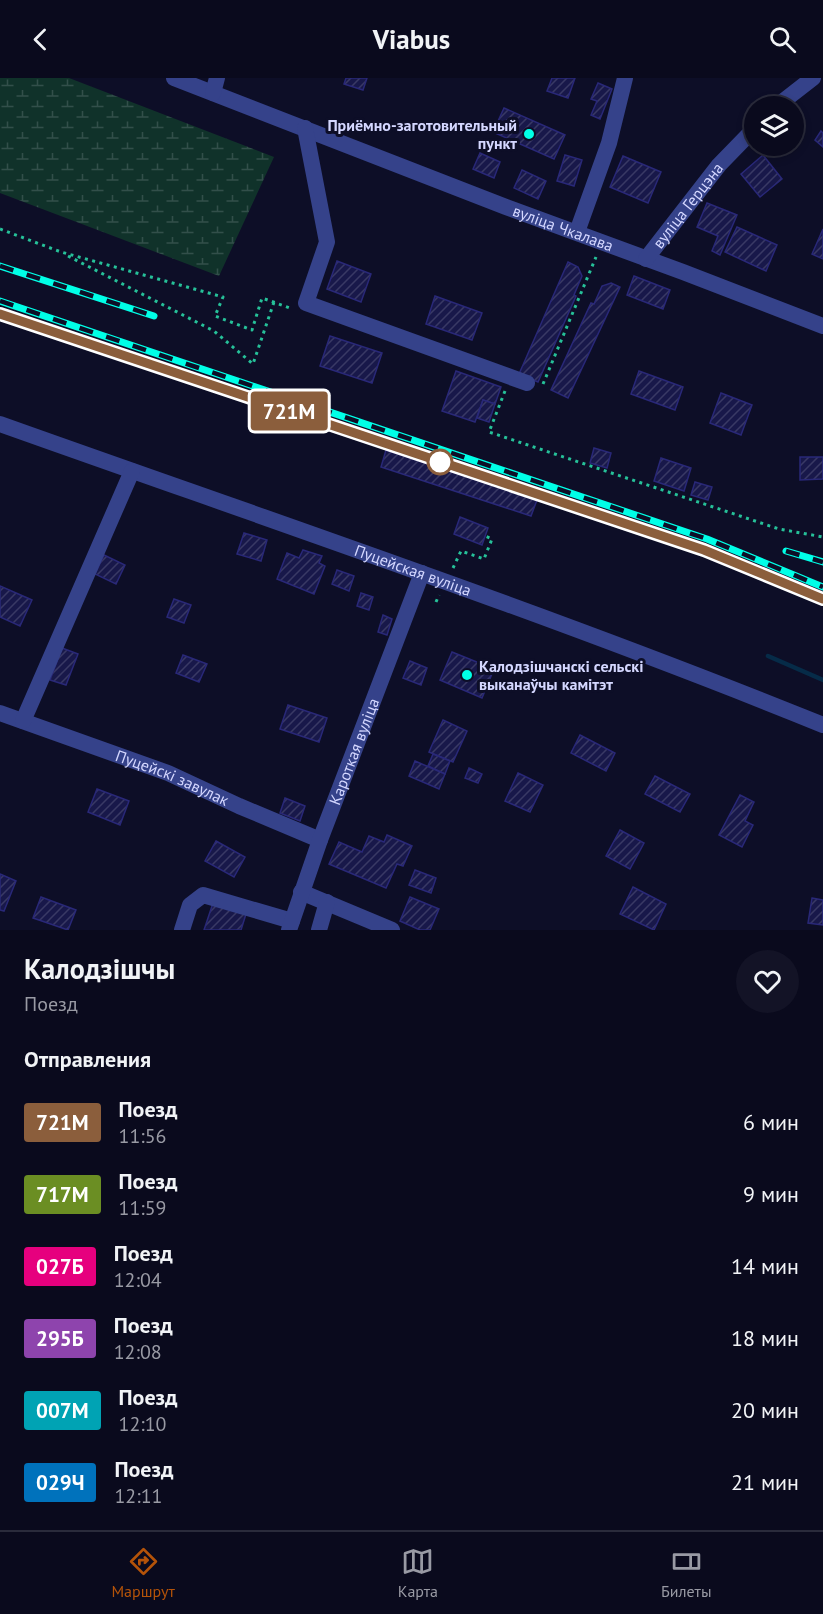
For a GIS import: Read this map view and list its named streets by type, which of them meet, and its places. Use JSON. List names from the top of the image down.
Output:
{
  "streets": {
    "street": [
      "вуліца Герцэна",
      "вуліца Чкалава",
      "Пуцейская вуліца",
      "Кароткая вуліца",
      "Пуцейскі завулак"
    ]
  },
  "crossings": [
    ["вуліца Герцэна", "вуліца Чкалава"],
    ["Пуцейская вуліца", "Кароткая вуліца"],
    ["Кароткая вуліца", "Пуцейскі завулак"]
  ],
  "places": ["Приёмно-заготовительный пункт", "Калодзішчанскі сельскі выканаўчы камітэт"],
  "page": {
    "header": "Viabus",
    "on_map": "721М",
    "heading": [
      ["Калодзішчы", "Поезд"],
      "Отправления"
    ],
    "list": [
      {
        "mark": "721М",
        "name": "Поезд",
        "note": "11:56",
        "value": "6 мин"
      },
      {
        "mark": "717М",
        "name": "Поезд",
        "note": "11:59",
        "value": "9 мин"
      },
      {
        "mark": "027Б",
        "name": "Поезд",
        "note": "12:04",
        "value": "14 мин"
      },
      {
        "mark": "295Б",
        "name": "Поезд",
        "note": "12:08",
        "value": "18 мин"
      },
      {
        "mark": "007М",
        "name": "Поезд",
        "note": "12:10",
        "value": "20 мин"
      },
      {
        "mark": "029Ч",
        "name": "Поезд",
        "note": "12:11",
        "value": "21 мин"
      }
    ],
    "tabs": ["Маршрут", "Карта", "Билеты"]
  }
}
